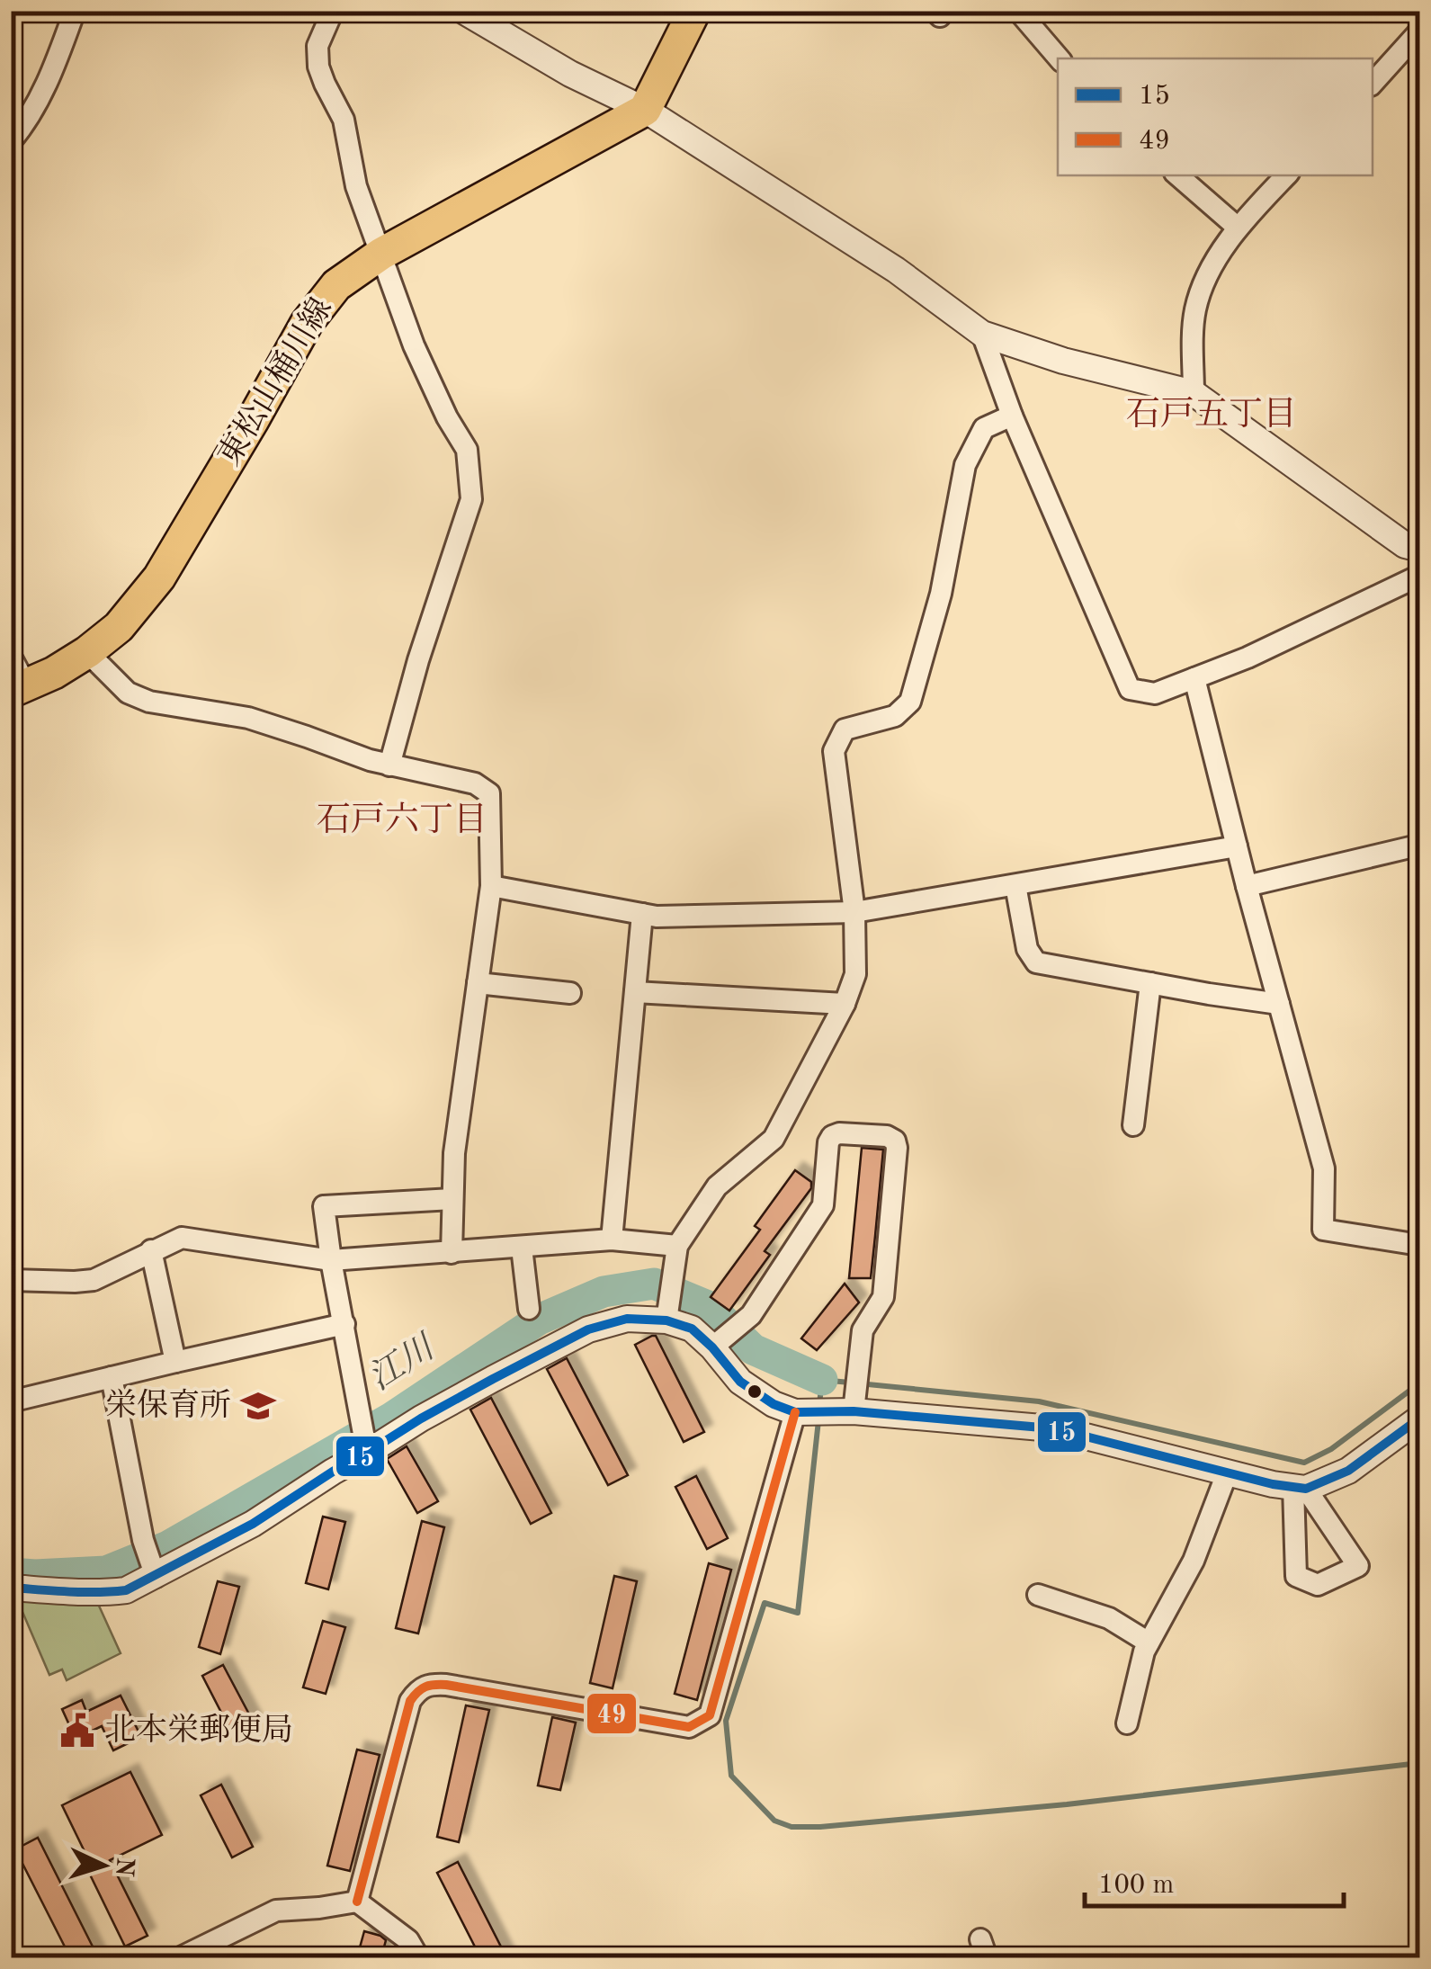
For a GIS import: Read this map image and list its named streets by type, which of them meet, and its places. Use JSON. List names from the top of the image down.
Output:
{
  "streets": {
    "main road": ["東松山桶川線"]
  },
  "districts": ["石戸五丁目", "石戸六丁目"],
  "water": ["江川"],
  "places": {
    "school or university": ["栄保育所"],
    "public building": ["北本栄郵便局"]
  },
  "lines": ["transit line 15", "transit line 49"],
  "legend": ["15", "49"],
  "scale_bar": "100 m",
  "north": "right"
}
